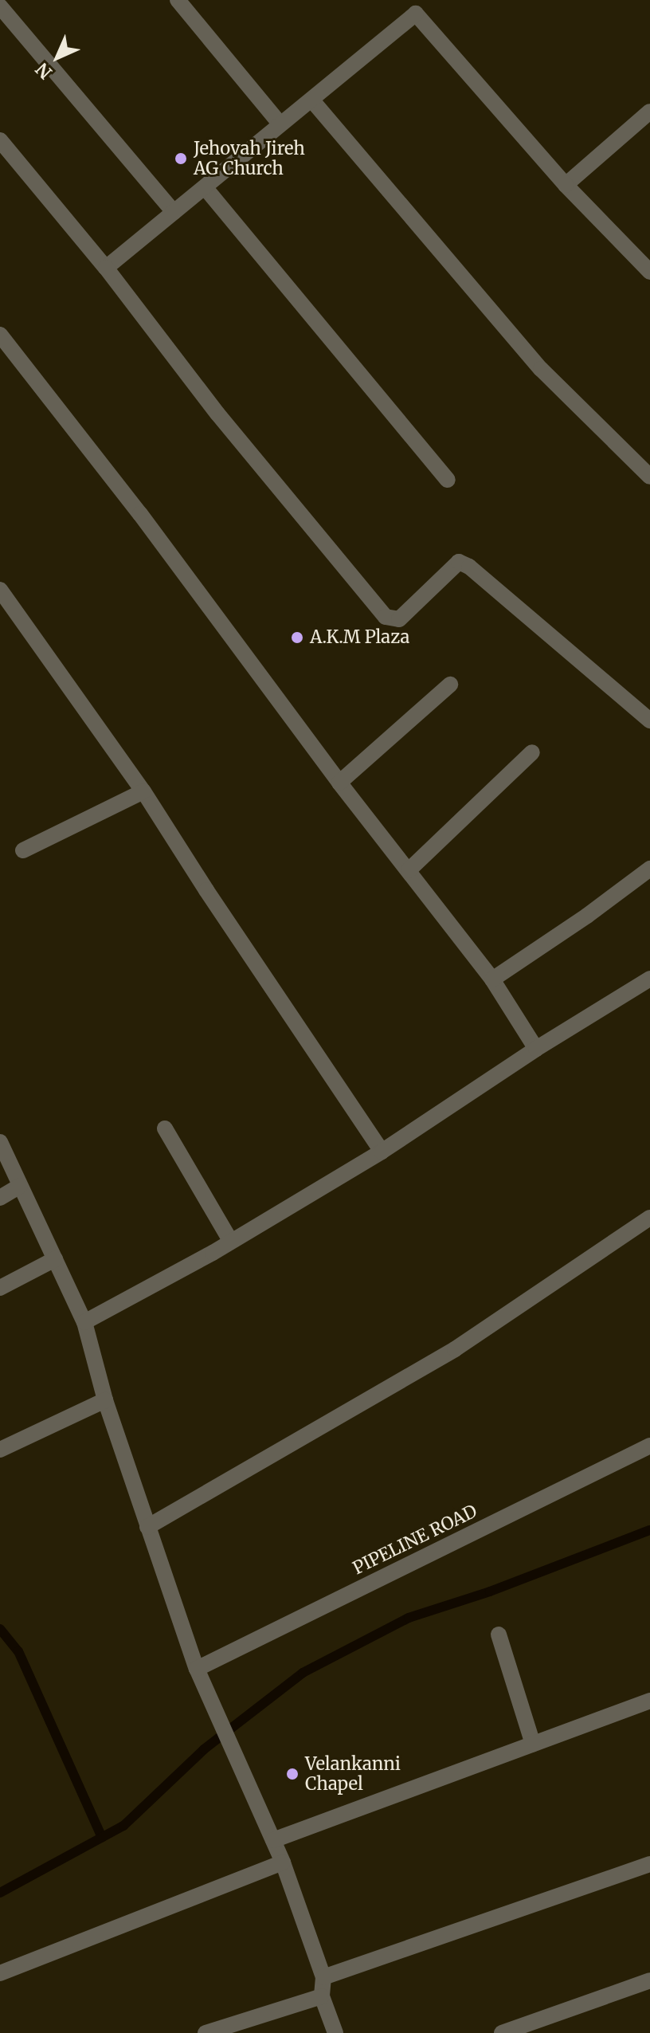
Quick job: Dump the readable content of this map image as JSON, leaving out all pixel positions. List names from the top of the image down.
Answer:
{
  "streets": {
    "street": ["PIPELINE ROAD"]
  },
  "places": ["Jehovah Jireh AG Church", "A.K.M Plaza", "Velankanni Chapel"],
  "north": "bottom left"
}
